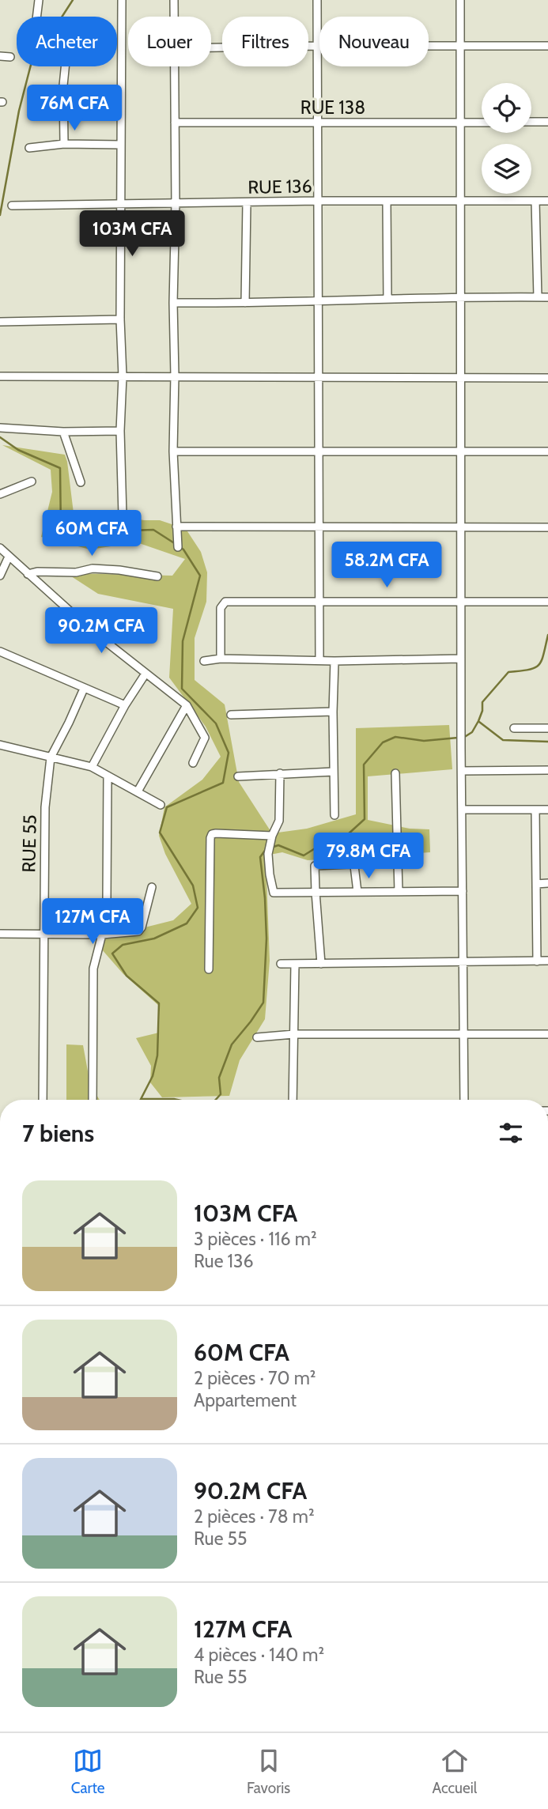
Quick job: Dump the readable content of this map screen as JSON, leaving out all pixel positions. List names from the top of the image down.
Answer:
{
  "streets": {
    "street": ["RUE 138", "RUE 136", "RUE 55"]
  },
  "page": {
    "chip": [
      "Acheter",
      "Louer",
      "Filtres",
      "Nouveau"
    ],
    "price": [
      "76M CFA",
      "103M CFA",
      "60M CFA",
      "58.2M CFA",
      "90.2M CFA",
      "79.8M CFA",
      "127M CFA"
    ],
    "heading": "7 biens",
    "list": [
      {
        "name": "103M CFA",
        "note": "3 pièces · 116 m² · Rue 136"
      },
      {
        "name": "60M CFA",
        "note": "2 pièces · 70 m² · Appartement"
      },
      {
        "name": "90.2M CFA",
        "note": "2 pièces · 78 m² · Rue 55"
      },
      {
        "name": "127M CFA",
        "note": "4 pièces · 140 m² · Rue 55"
      }
    ],
    "tabs": ["Carte", "Favoris", "Accueil"]
  }
}
